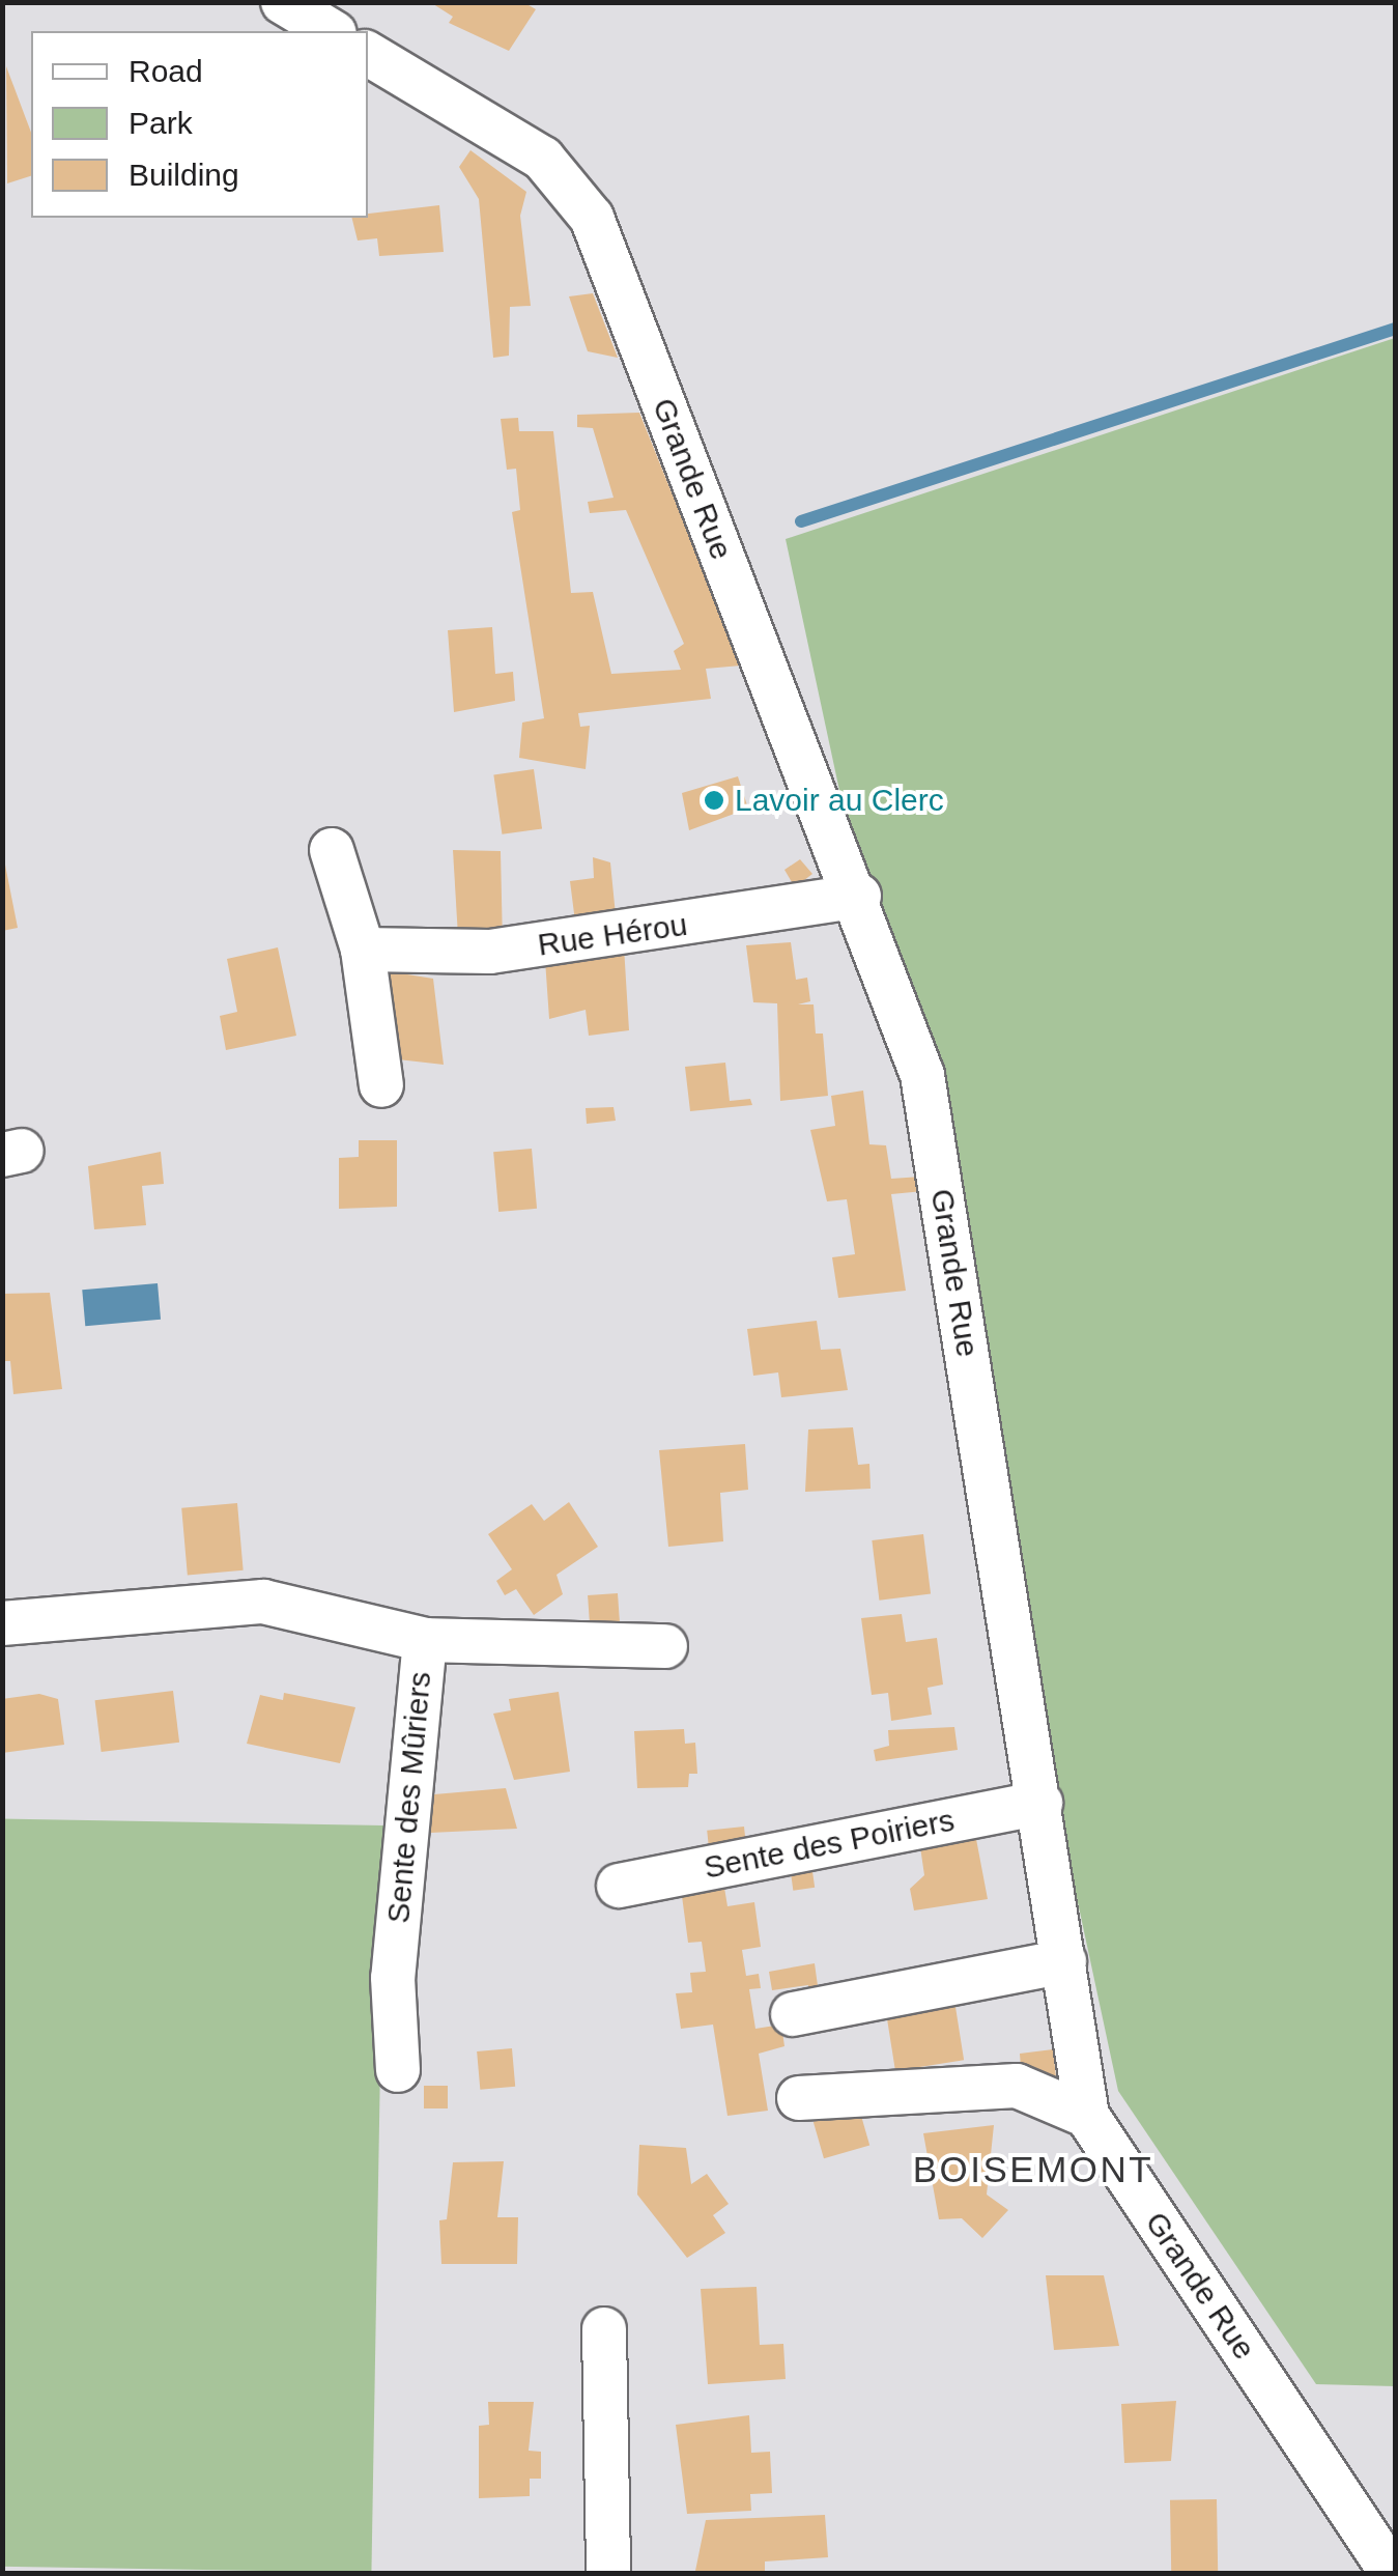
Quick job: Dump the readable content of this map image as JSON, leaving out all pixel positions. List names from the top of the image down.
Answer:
{
  "streets": {
    "street": [
      "Grande Rue",
      "Rue Hérou",
      "Sente des Mûriers",
      "Sente des Poiriers"
    ]
  },
  "crossings": [
    ["Grande Rue", "Rue Hérou"],
    ["Grande Rue", "Sente des Poiriers"]
  ],
  "districts": ["BOISEMONT"],
  "places": ["Lavoir au Clerc"],
  "legend": ["Road", "Park", "Building"]
}
